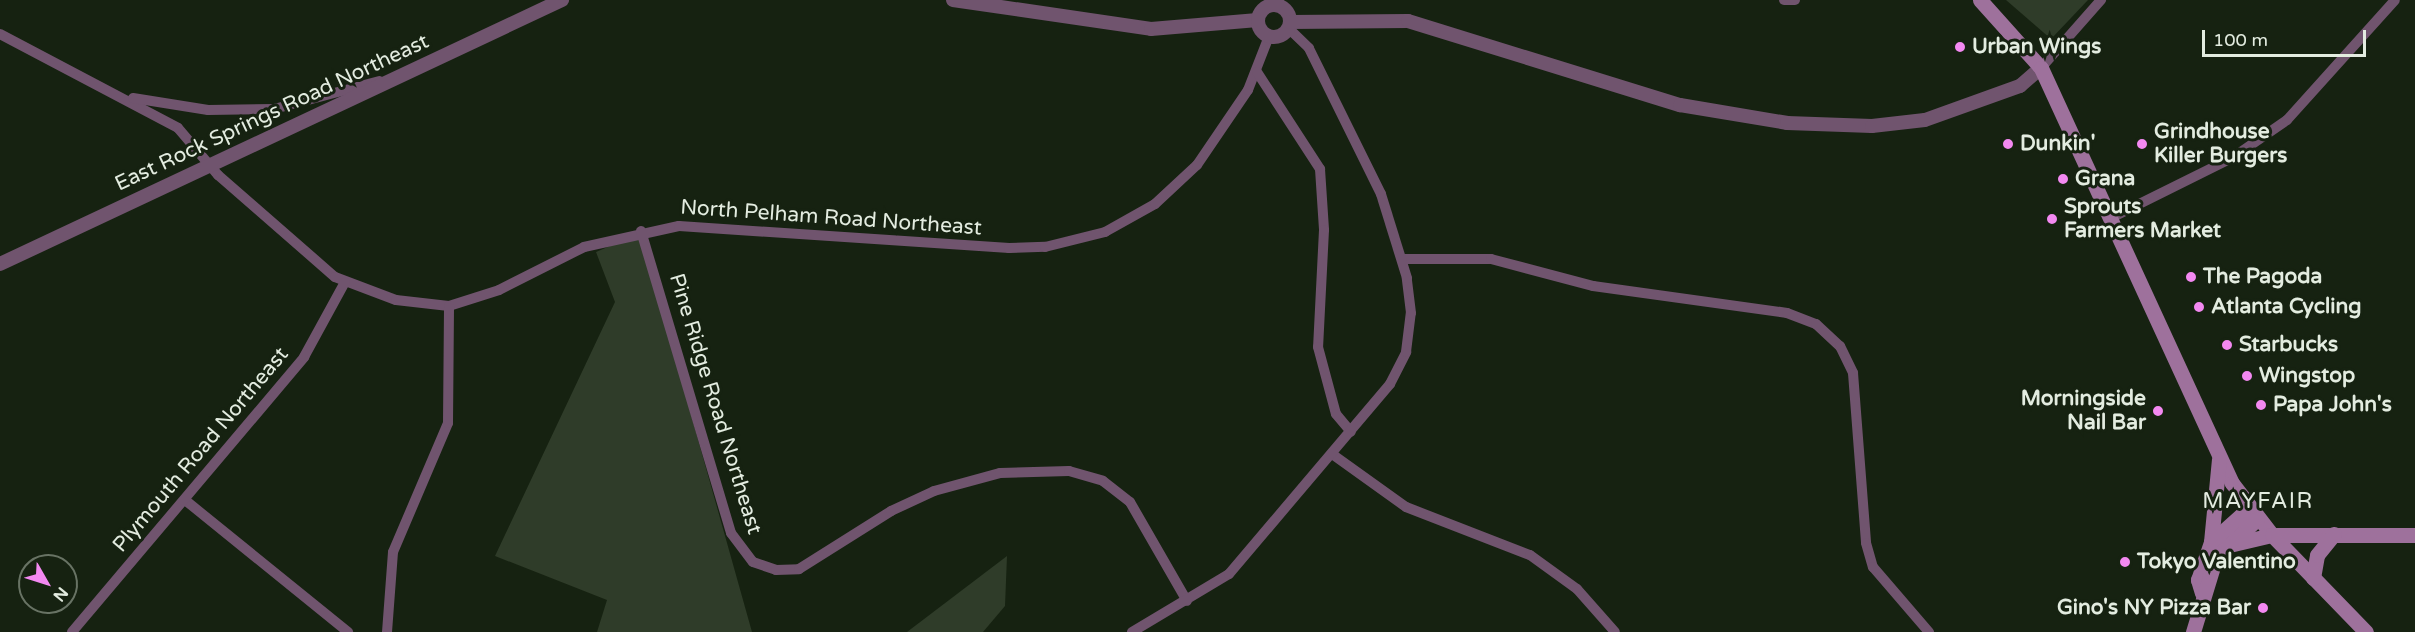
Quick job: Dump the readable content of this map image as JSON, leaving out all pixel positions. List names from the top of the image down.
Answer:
{
  "streets": {
    "street": [
      "East Rock Springs Road Northeast",
      "North Pelham Road Northeast",
      "Pine Ridge Road Northeast",
      "Plymouth Road Northeast"
    ]
  },
  "crossings": [
    ["East Rock Springs Road Northeast", "North Pelham Road Northeast"],
    ["North Pelham Road Northeast", "Pine Ridge Road Northeast"],
    ["North Pelham Road Northeast", "Plymouth Road Northeast"]
  ],
  "districts": ["MAYFAIR"],
  "places": [
    "Urban Wings",
    "Dunkin'",
    "Grindhouse Killer Burgers",
    "Grana",
    "Sprouts Farmers Market",
    "The Pagoda",
    "Atlanta Cycling",
    "Starbucks",
    "Wingstop",
    "Papa John's",
    "Morningside Nail Bar",
    "Tokyo Valentino",
    "Gino's NY Pizza Bar"
  ],
  "scale_bar": "100 m",
  "north": "bottom right"
}
